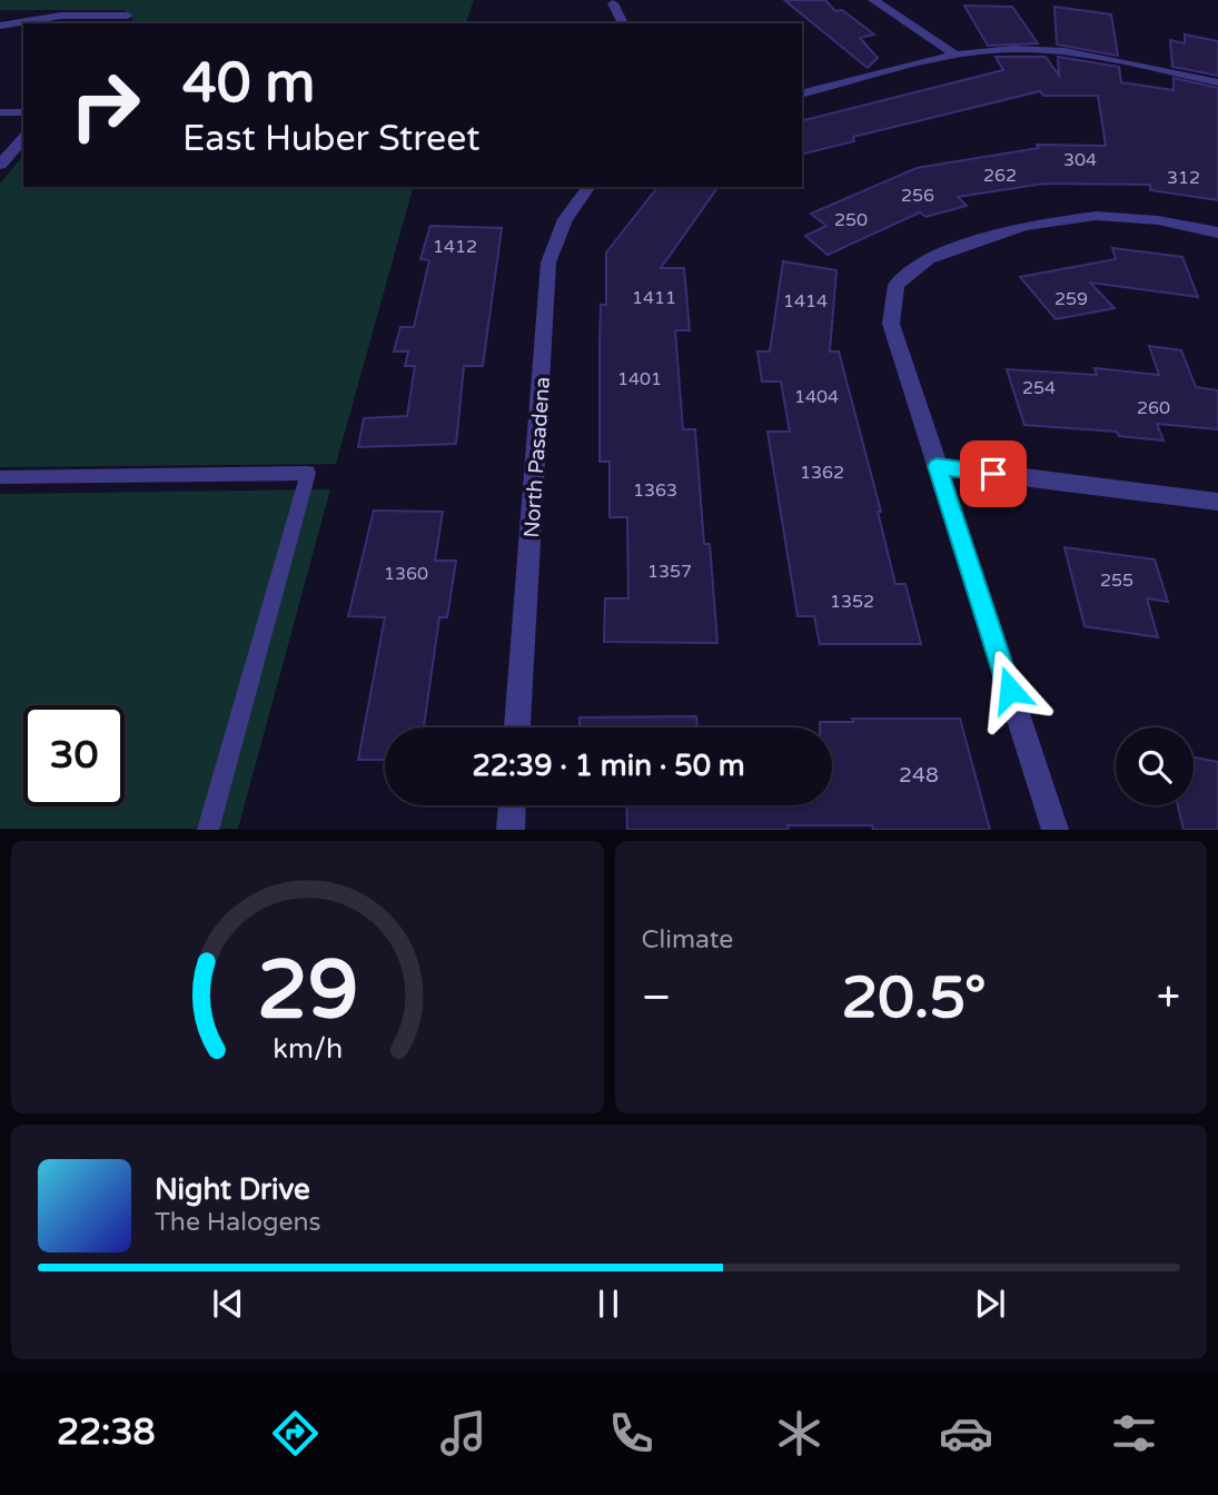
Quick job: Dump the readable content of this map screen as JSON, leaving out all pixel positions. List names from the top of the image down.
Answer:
{
  "streets": {
    "street": ["North Pasadena"]
  },
  "house_numbers": [
    "304",
    "262",
    "312",
    "256",
    "250",
    "1412",
    "1411",
    "259",
    "1414",
    "1401",
    "254",
    "1404",
    "260",
    "1362",
    "1363",
    "1357",
    "1360",
    "255",
    "1352",
    "248"
  ],
  "page": {
    "turn": ["40 m", "East Huber Street"],
    "limit": "30",
    "trip": "22:39 · 1 min · 50 m",
    "tile": "Climate",
    "heat": ["−", "20.5°", "+"],
    "song": ["Night Drive", "The Halogens"],
    "tabs": "22:38",
    "gauge": ["29", "km/h"]
  }
}
